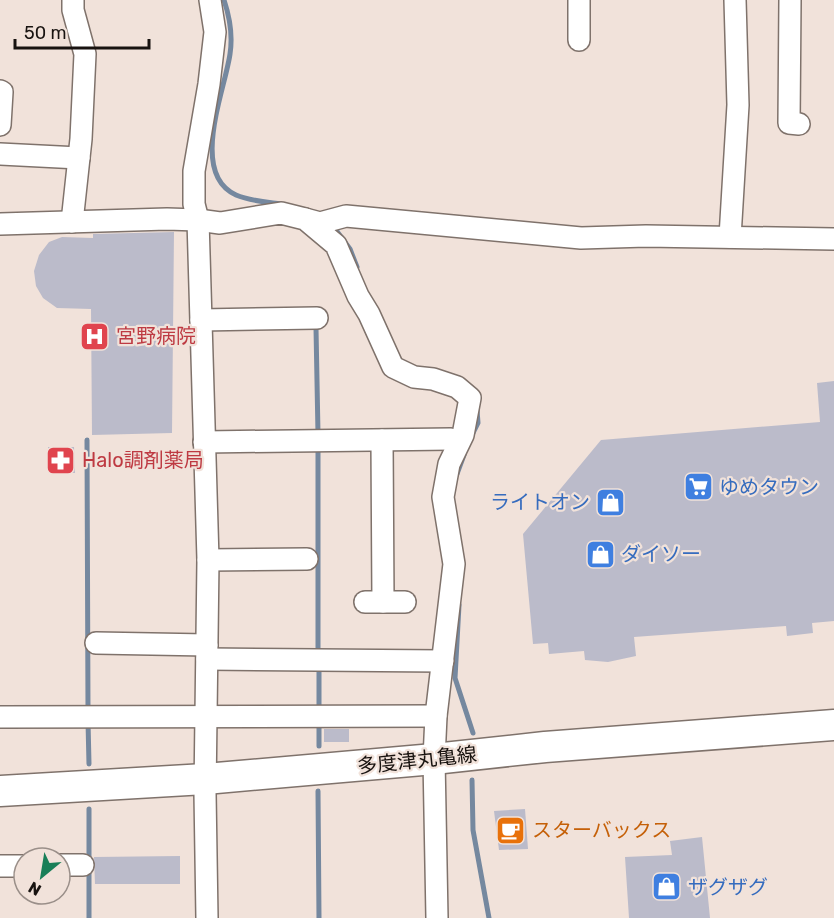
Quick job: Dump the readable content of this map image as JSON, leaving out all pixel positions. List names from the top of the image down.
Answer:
{
  "streets": {
    "main road": ["多度津丸亀線"]
  },
  "places": {
    "hospital": ["宮野病院"],
    "pharmacy": ["Halo調剤薬局"],
    "supermarket": ["ゆめタウン"],
    "shop": ["ライトオン", "ダイソー", "ザグザグ"],
    "cafe": ["スターバックス"]
  },
  "scale_bar": "50 m",
  "north": "bottom left"
}
